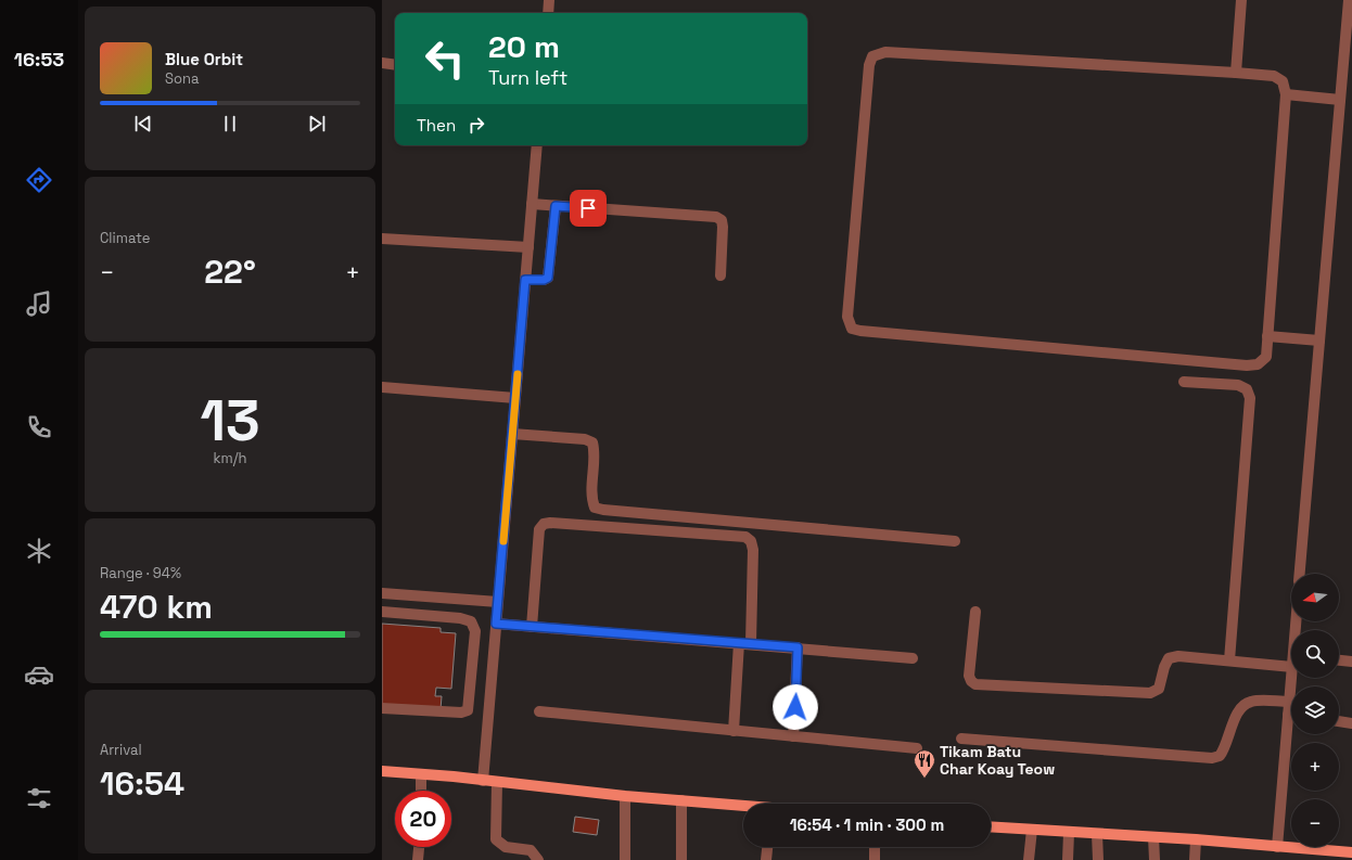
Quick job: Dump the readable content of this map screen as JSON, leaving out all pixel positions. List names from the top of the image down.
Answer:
{
  "places": {
    "restaurant": ["Tikam Batu Char Koay Teow"]
  },
  "north": "left",
  "page": {
    "tabs": "16:53",
    "turn": ["20 m", "Turn left"],
    "song": ["Blue Orbit", "Sona"],
    "then": "Then",
    "tile": [
      "Climate",
      ["13", "km/h"],
      ["Range · 94%", "470 km"],
      ["Arrival", "16:54"]
    ],
    "heat": ["−", "22°", "+"],
    "map_buttons": ["+", "−"],
    "limit": "20",
    "trip": "16:54 · 1 min · 300 m"
  }
}
